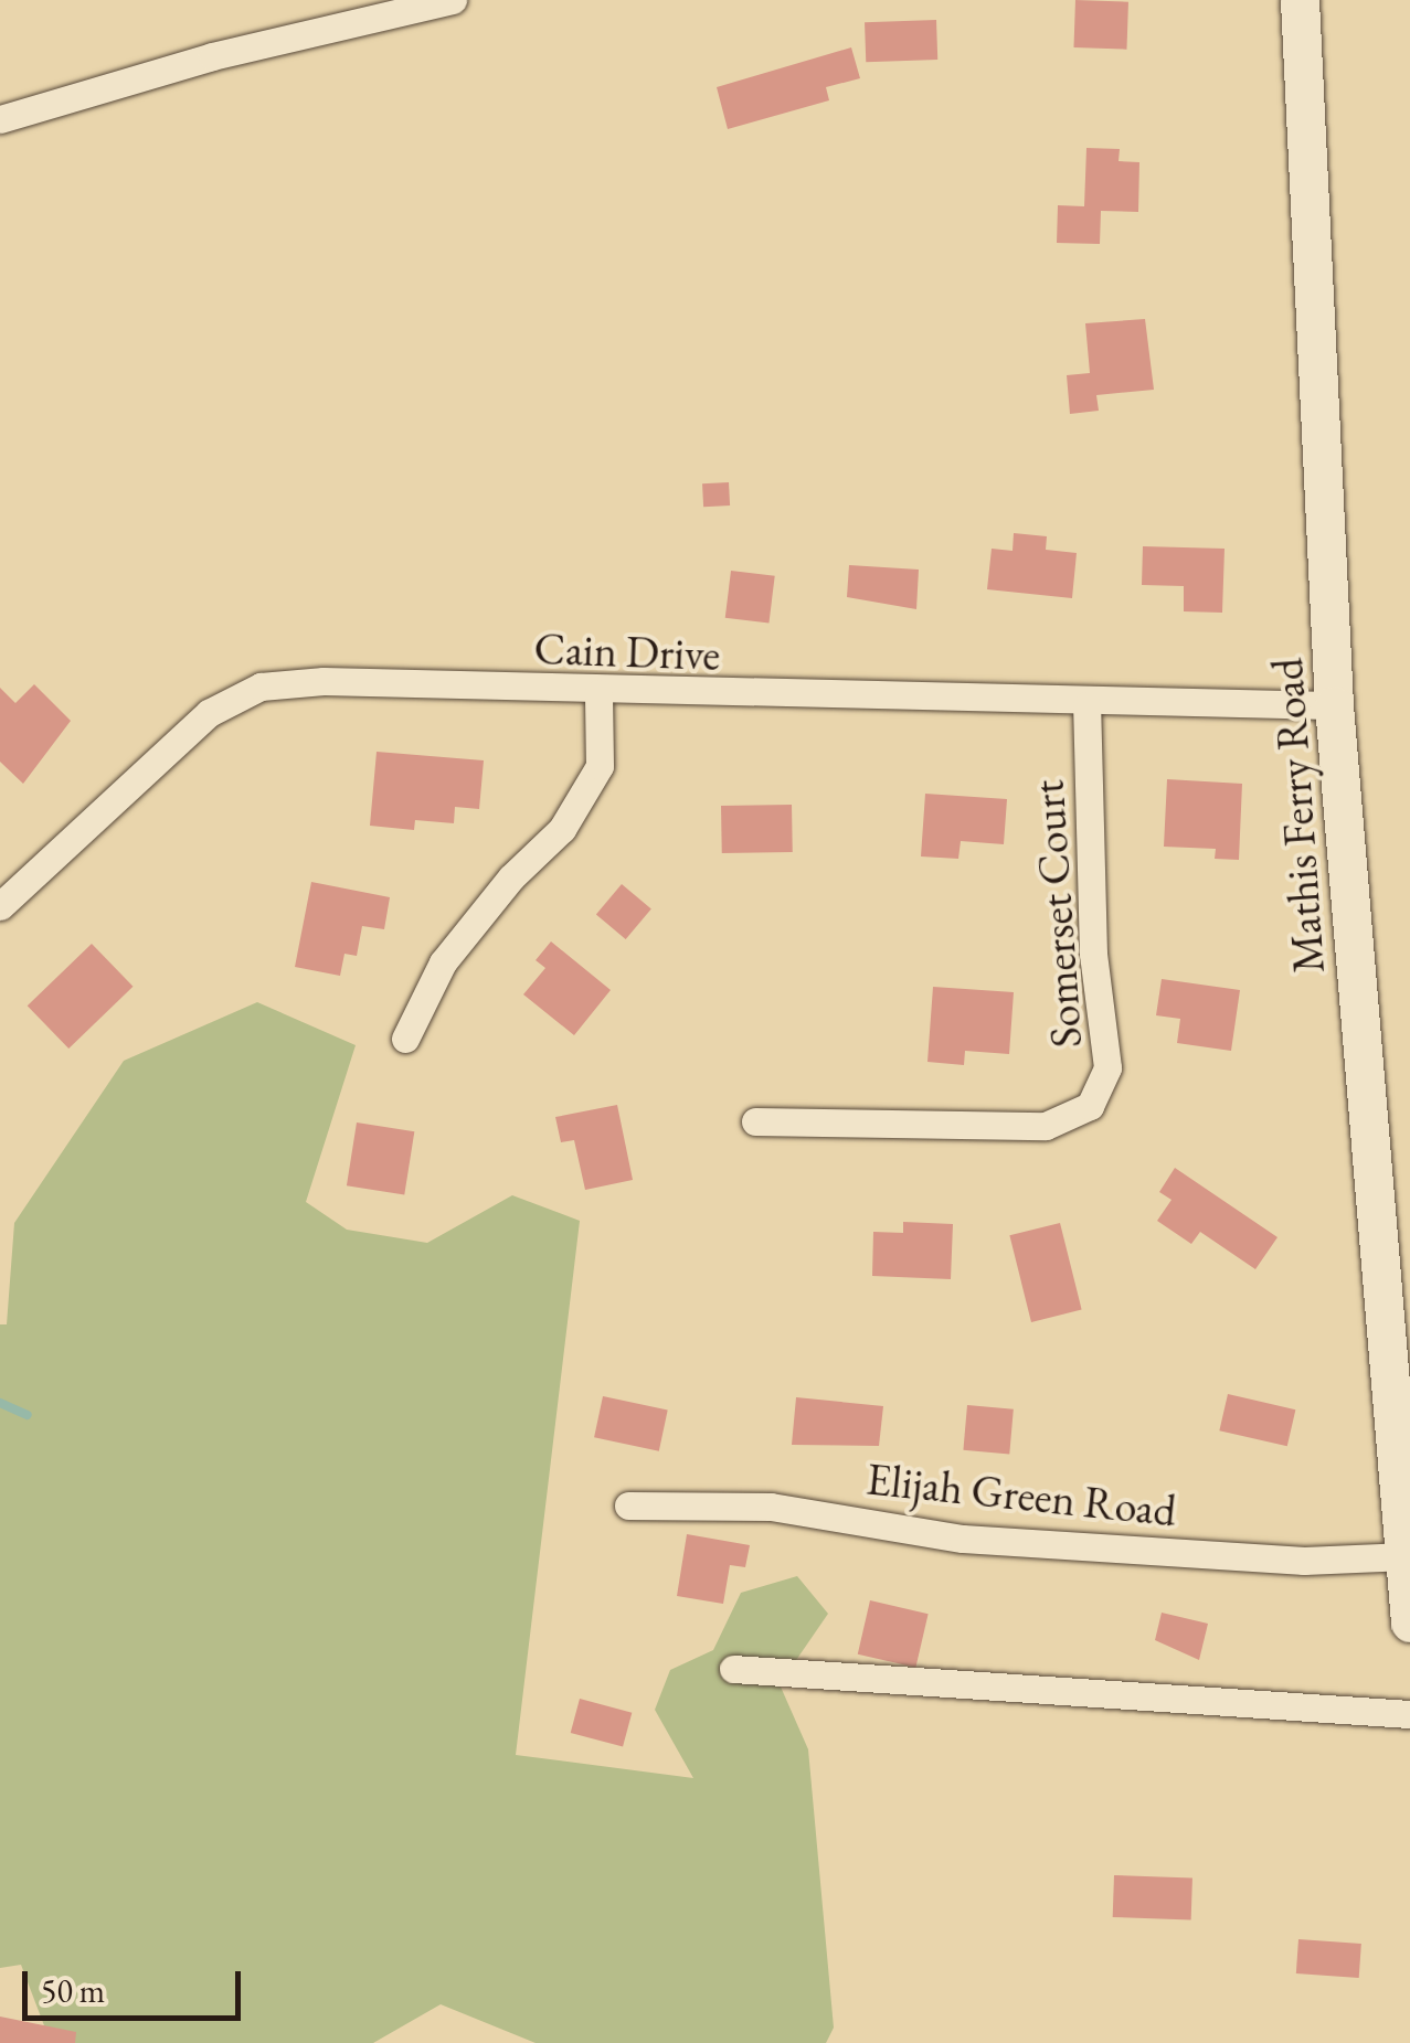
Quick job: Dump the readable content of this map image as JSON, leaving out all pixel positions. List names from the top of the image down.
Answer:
{
  "streets": {
    "main road": ["Mathis Ferry Road"],
    "street": ["Cain Drive", "Somerset Court", "Elijah Green Road"]
  },
  "crossings": [
    ["Cain Drive", "Mathis Ferry Road"],
    ["Cain Drive", "Somerset Court"],
    ["Mathis Ferry Road", "Elijah Green Road"]
  ],
  "scale_bar": "50 m"
}
